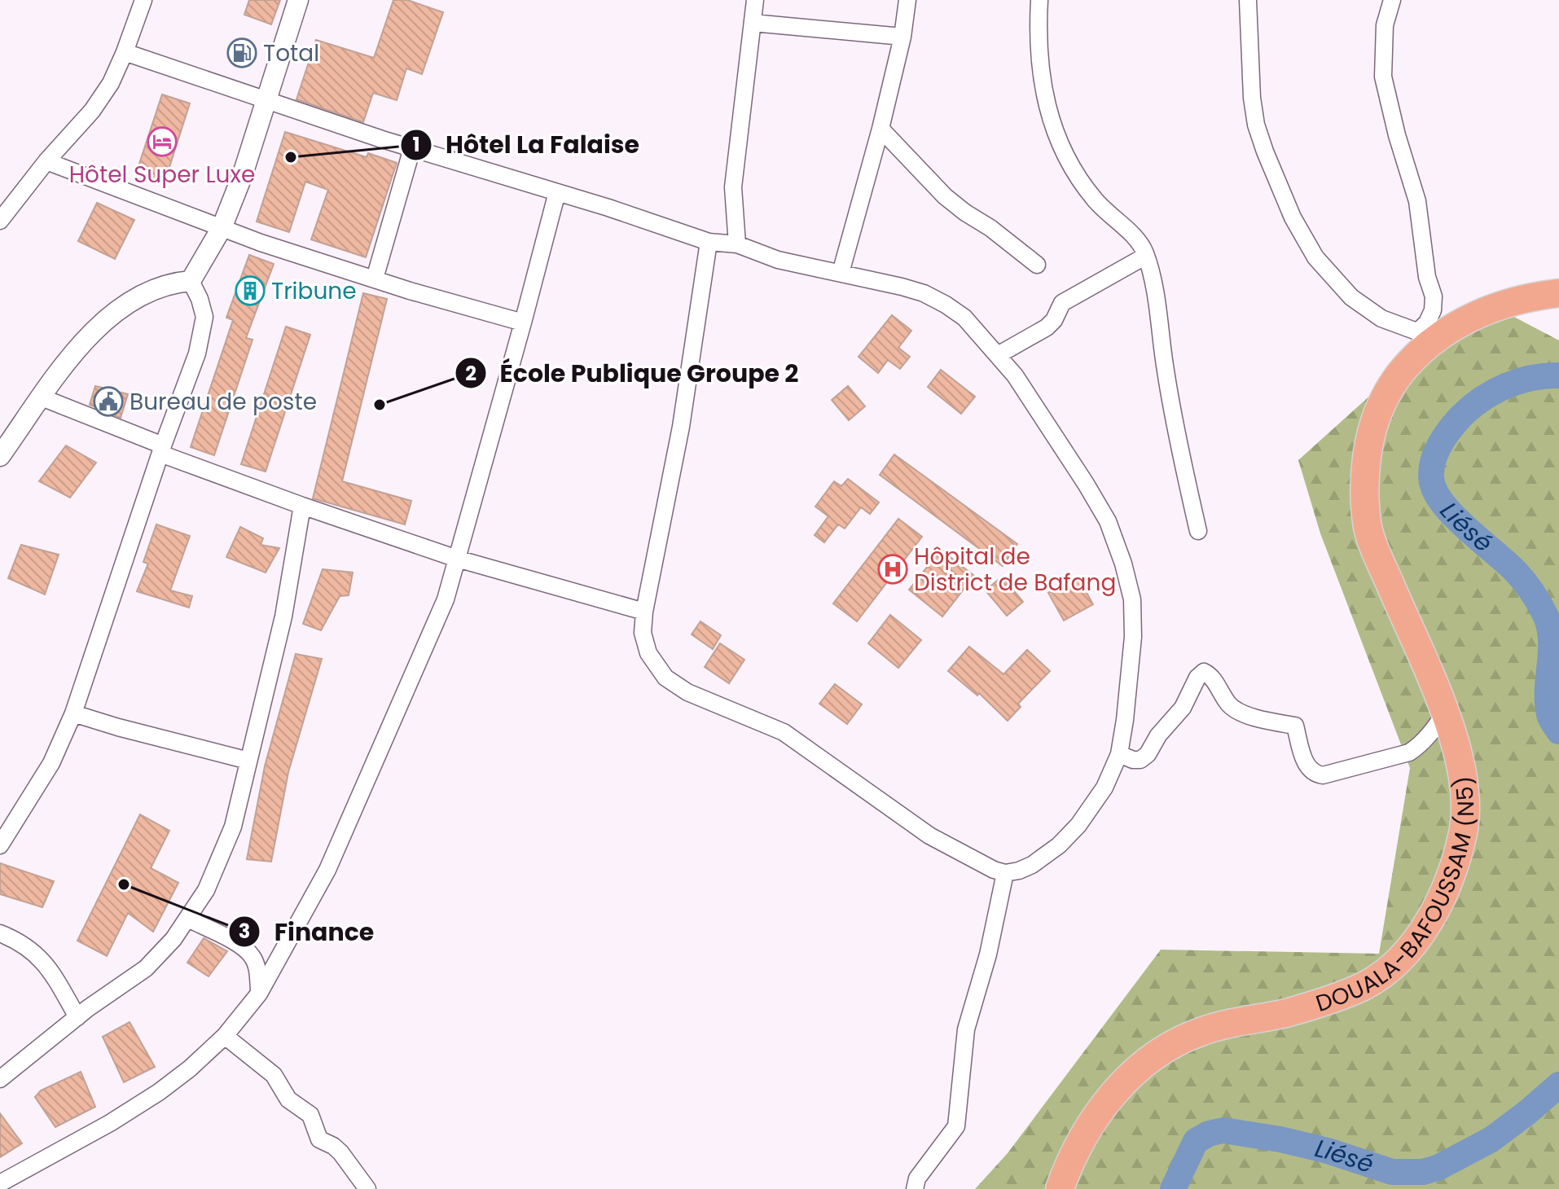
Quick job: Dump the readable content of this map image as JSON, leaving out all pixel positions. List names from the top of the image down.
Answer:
{
  "streets": {
    "highway": ["DOUALA-BAFOUSSAM (N5)"]
  },
  "water": ["Liésé"],
  "places": {
    "fuel station": ["Total"],
    "hotel": ["Hôtel Super Luxe"],
    "other": ["Hôtel La Falaise", "École Publique Groupe 2", "Finance"],
    "building": ["Tribune"],
    "public building": ["Bureau de poste"],
    "hospital": ["Hôpital de District de Bafang"]
  }
}
